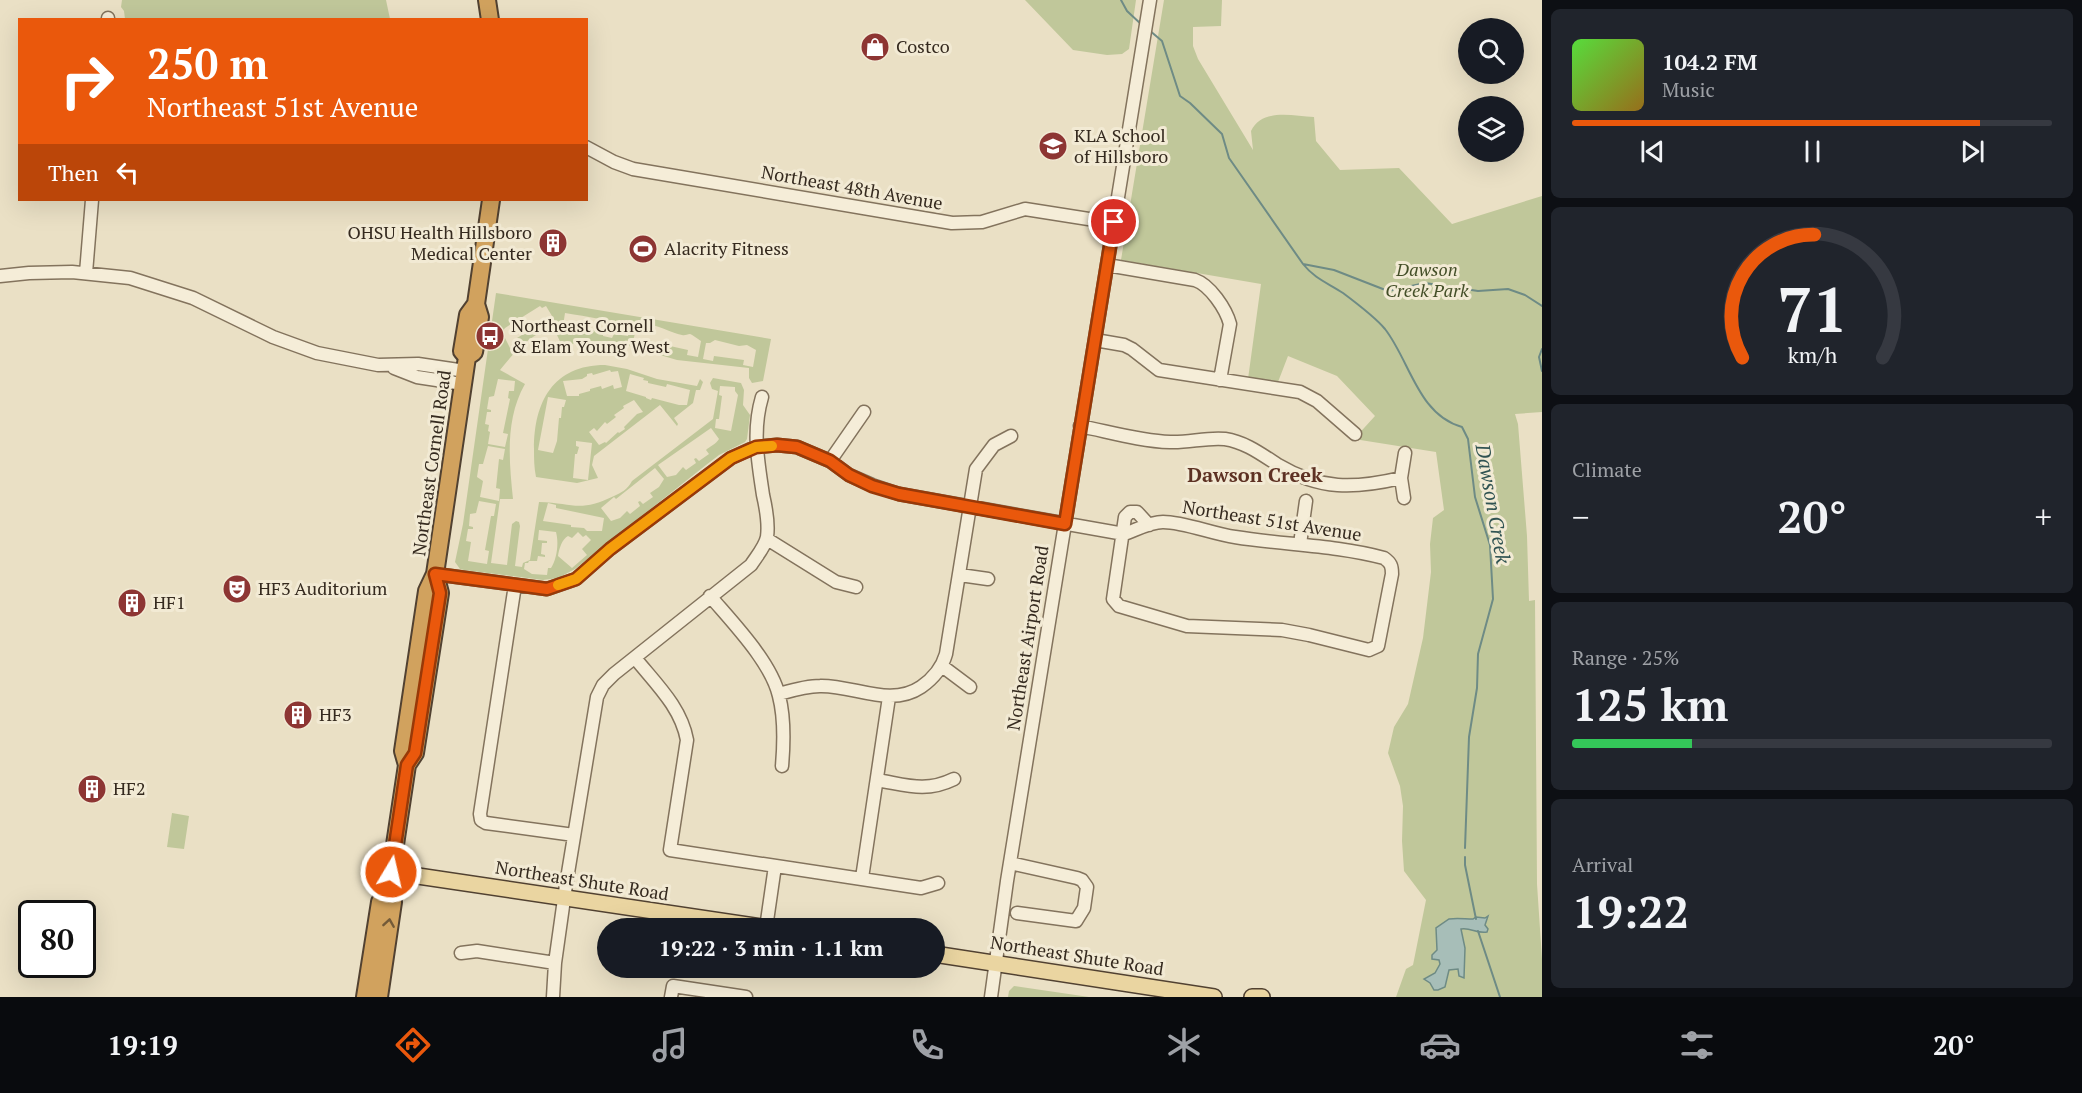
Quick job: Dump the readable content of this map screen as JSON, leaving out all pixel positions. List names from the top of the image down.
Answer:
{
  "streets": {
    "highway": ["Northeast Cornell Road"],
    "main road": ["Northeast Shute Road"],
    "street": ["Northeast 48th Avenue", "Northeast 51st Avenue", "Northeast Airport Road"]
  },
  "crossings": [
    ["Northeast 48th Avenue", "Northeast Airport Road"],
    ["Northeast Cornell Road", "Northeast 51st Avenue"],
    ["Northeast Cornell Road", "Northeast Shute Road"],
    ["Northeast 51st Avenue", "Northeast Airport Road"],
    ["Northeast Airport Road", "Northeast Shute Road"]
  ],
  "districts": ["Dawson Creek"],
  "water": ["Dawson Creek"],
  "parks": ["Dawson Creek Park"],
  "places": {
    "shop": ["Costco"],
    "school or university": ["KLA School of Hillsboro"],
    "building": [
      "OHSU Health Hillsboro Medical Center",
      "HF1",
      "HF3",
      "HF2"
    ],
    "sports": ["Alacrity Fitness"],
    "bus stop": ["Northeast Cornell & Elam Young West"],
    "theatre": ["HF3 Auditorium"]
  },
  "page": {
    "turn": ["250 m", "Northeast 51st Avenue"],
    "song": ["104.2 FM", "Music"],
    "then": "Then",
    "tile": [
      "Climate",
      ["Range · 25%", "125 km"],
      ["Arrival", "19:22"]
    ],
    "heat": ["−", "20°", "+"],
    "limit": "80",
    "trip": "19:22 · 3 min · 1.1 km",
    "tabs": ["19:19", "20°"],
    "gauge": ["71", "km/h"]
  }
}
